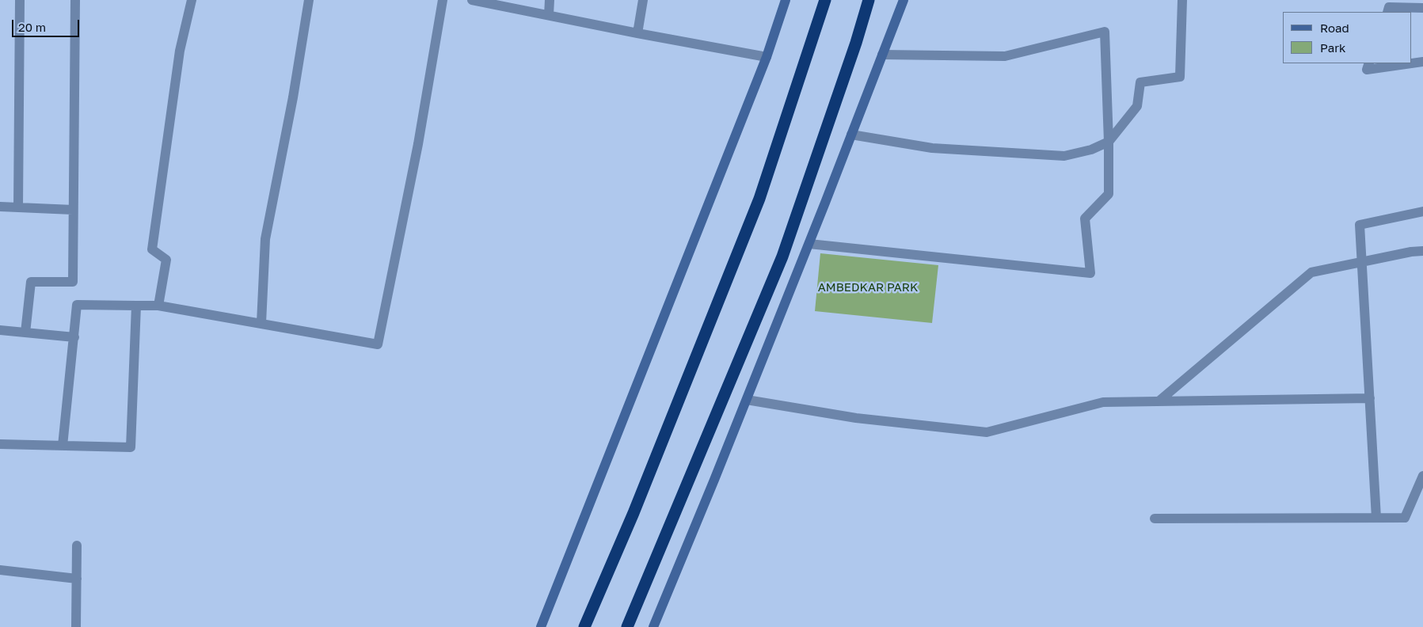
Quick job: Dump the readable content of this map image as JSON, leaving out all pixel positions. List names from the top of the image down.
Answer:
{
  "parks": ["AMBEDKAR PARK"],
  "legend": ["Road", "Park"],
  "scale_bar": "20 m"
}
